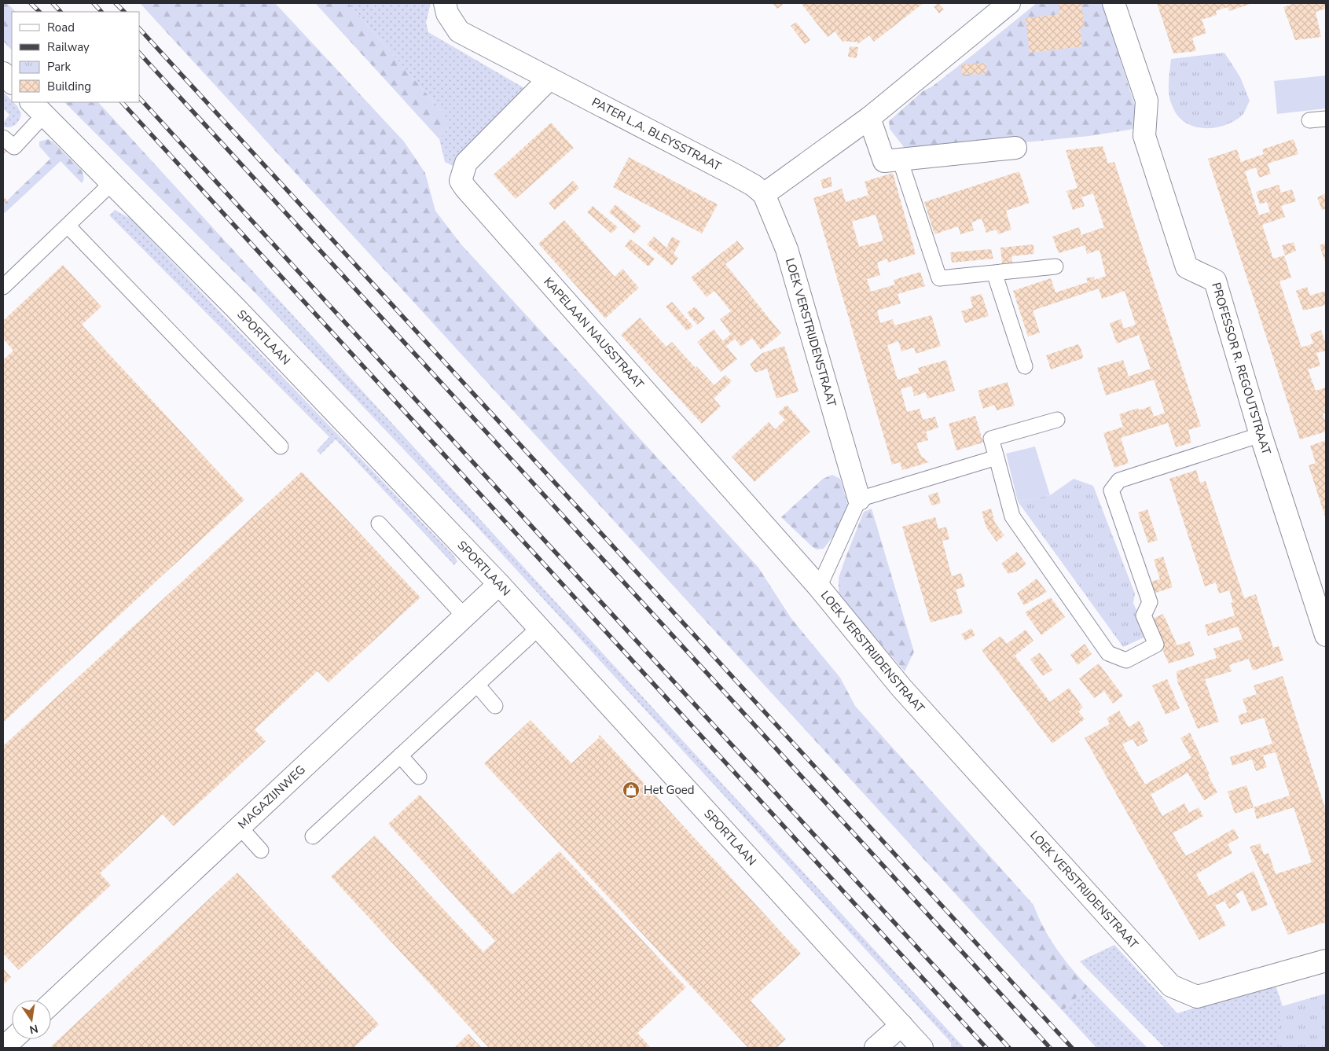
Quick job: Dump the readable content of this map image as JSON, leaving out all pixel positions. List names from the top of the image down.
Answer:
{
  "streets": {
    "street": [
      "PATER L.A. BLEYSSTRAAT",
      "KAPELAAN NAUSSTRAAT",
      "LOEK VERSTRIJDENSTRAAT",
      "SPORTLAAN",
      "PROFESSOR R. REGOUTSTRAAT",
      "MAGAZIJNWEG"
    ]
  },
  "crossings": [
    ["PATER L.A. BLEYSSTRAAT", "KAPELAAN NAUSSTRAAT"],
    ["PATER L.A. BLEYSSTRAAT", "LOEK VERSTRIJDENSTRAAT"],
    ["KAPELAAN NAUSSTRAAT", "LOEK VERSTRIJDENSTRAAT"],
    ["SPORTLAAN", "MAGAZIJNWEG"]
  ],
  "places": {
    "shop": ["Het Goed"]
  },
  "legend": [
    "Road",
    "Railway",
    "Park",
    "Building"
  ],
  "north": "bottom"
}
